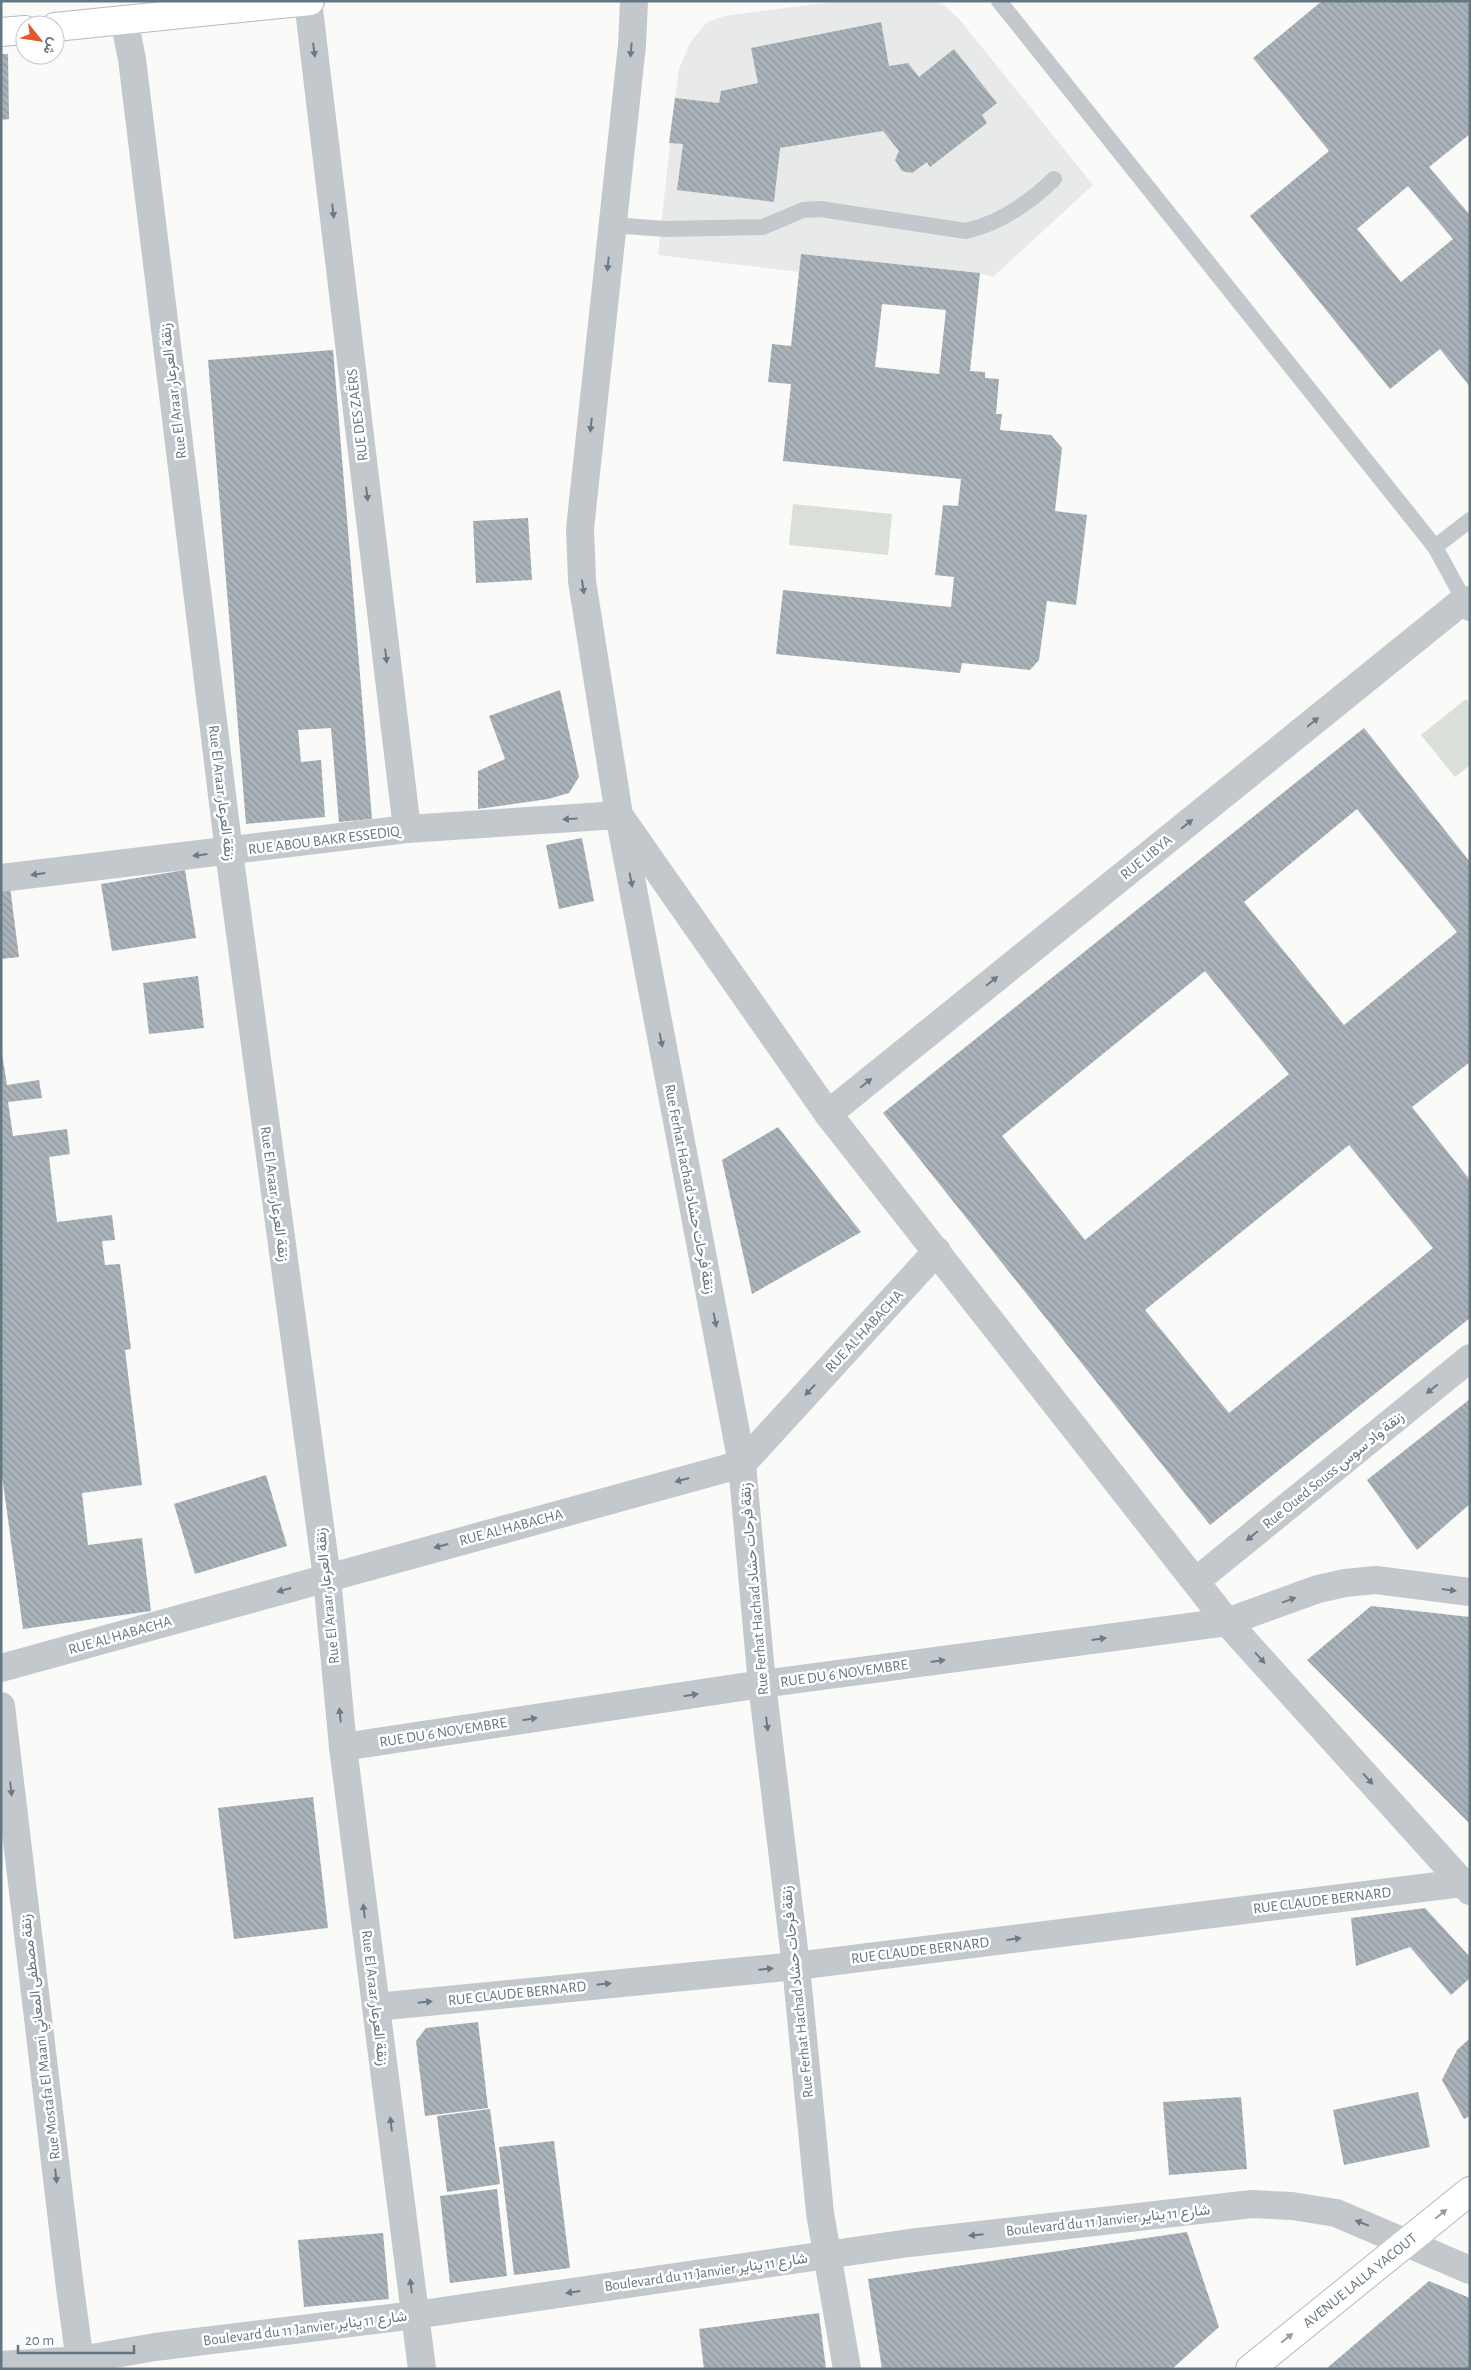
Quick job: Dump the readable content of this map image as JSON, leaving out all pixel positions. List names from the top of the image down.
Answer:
{
  "streets": {
    "street": [
      "Rue El Araar زنقة العرعار",
      "RUE DES ZAËRS",
      "RUE ABOU BAKR ESSEDIQ",
      "RUE LIBYA",
      "Rue Ferhat Hachad زنقة فرحات حشاد",
      "RUE AL HABACHA",
      "Rue Oued Souss زنقة واد سوس",
      "RUE DU 6 NOVEMBRE",
      "RUE CLAUDE BERNARD",
      "Rue Mostafa El Maani زنقة مصطفى المعاني",
      "Boulevard du 11 Janvier شارع 11 يناير",
      "AVENUE LALLA YACOUT"
    ]
  },
  "crossings": [
    ["Rue El Araar زنقة العرعار", "RUE ABOU BAKR ESSEDIQ"],
    ["Rue El Araar زنقة العرعار", "RUE AL HABACHA"],
    ["Rue El Araar زنقة العرعار", "RUE DU 6 NOVEMBRE"],
    ["Rue El Araar زنقة العرعار", "RUE CLAUDE BERNARD"],
    ["Rue El Araar زنقة العرعار", "Boulevard du 11 Janvier شارع 11 يناير"],
    ["RUE DES ZAËRS", "RUE ABOU BAKR ESSEDIQ"],
    ["RUE ABOU BAKR ESSEDIQ", "Rue Ferhat Hachad زنقة فرحات حشاد"],
    ["Rue Ferhat Hachad زنقة فرحات حشاد", "RUE AL HABACHA"],
    ["Rue Ferhat Hachad زنقة فرحات حشاد", "RUE DU 6 NOVEMBRE"],
    ["Rue Ferhat Hachad زنقة فرحات حشاد", "RUE CLAUDE BERNARD"],
    ["Rue Ferhat Hachad زنقة فرحات حشاد", "Boulevard du 11 Janvier شارع 11 يناير"],
    ["Rue Mostafa El Maani زنقة مصطفى المعاني", "Boulevard du 11 Janvier شارع 11 يناير"],
    ["Boulevard du 11 Janvier شارع 11 يناير", "AVENUE LALLA YACOUT"]
  ],
  "one_way": [
    "RUE DES ZAËRS",
    "RUE ABOU BAKR ESSEDIQ",
    "RUE LIBYA",
    "Rue Ferhat Hachad زنقة فرحات حشاد",
    "RUE AL HABACHA",
    "Rue Oued Souss زنقة واد سوس",
    "RUE DU 6 NOVEMBRE",
    "RUE CLAUDE BERNARD",
    "Rue Mostafa El Maani زنقة مصطفى المعاني",
    "Boulevard du 11 Janvier شارع 11 يناير",
    "AVENUE LALLA YACOUT"
  ],
  "scale_bar": "20 m",
  "north": "bottom right"
}
